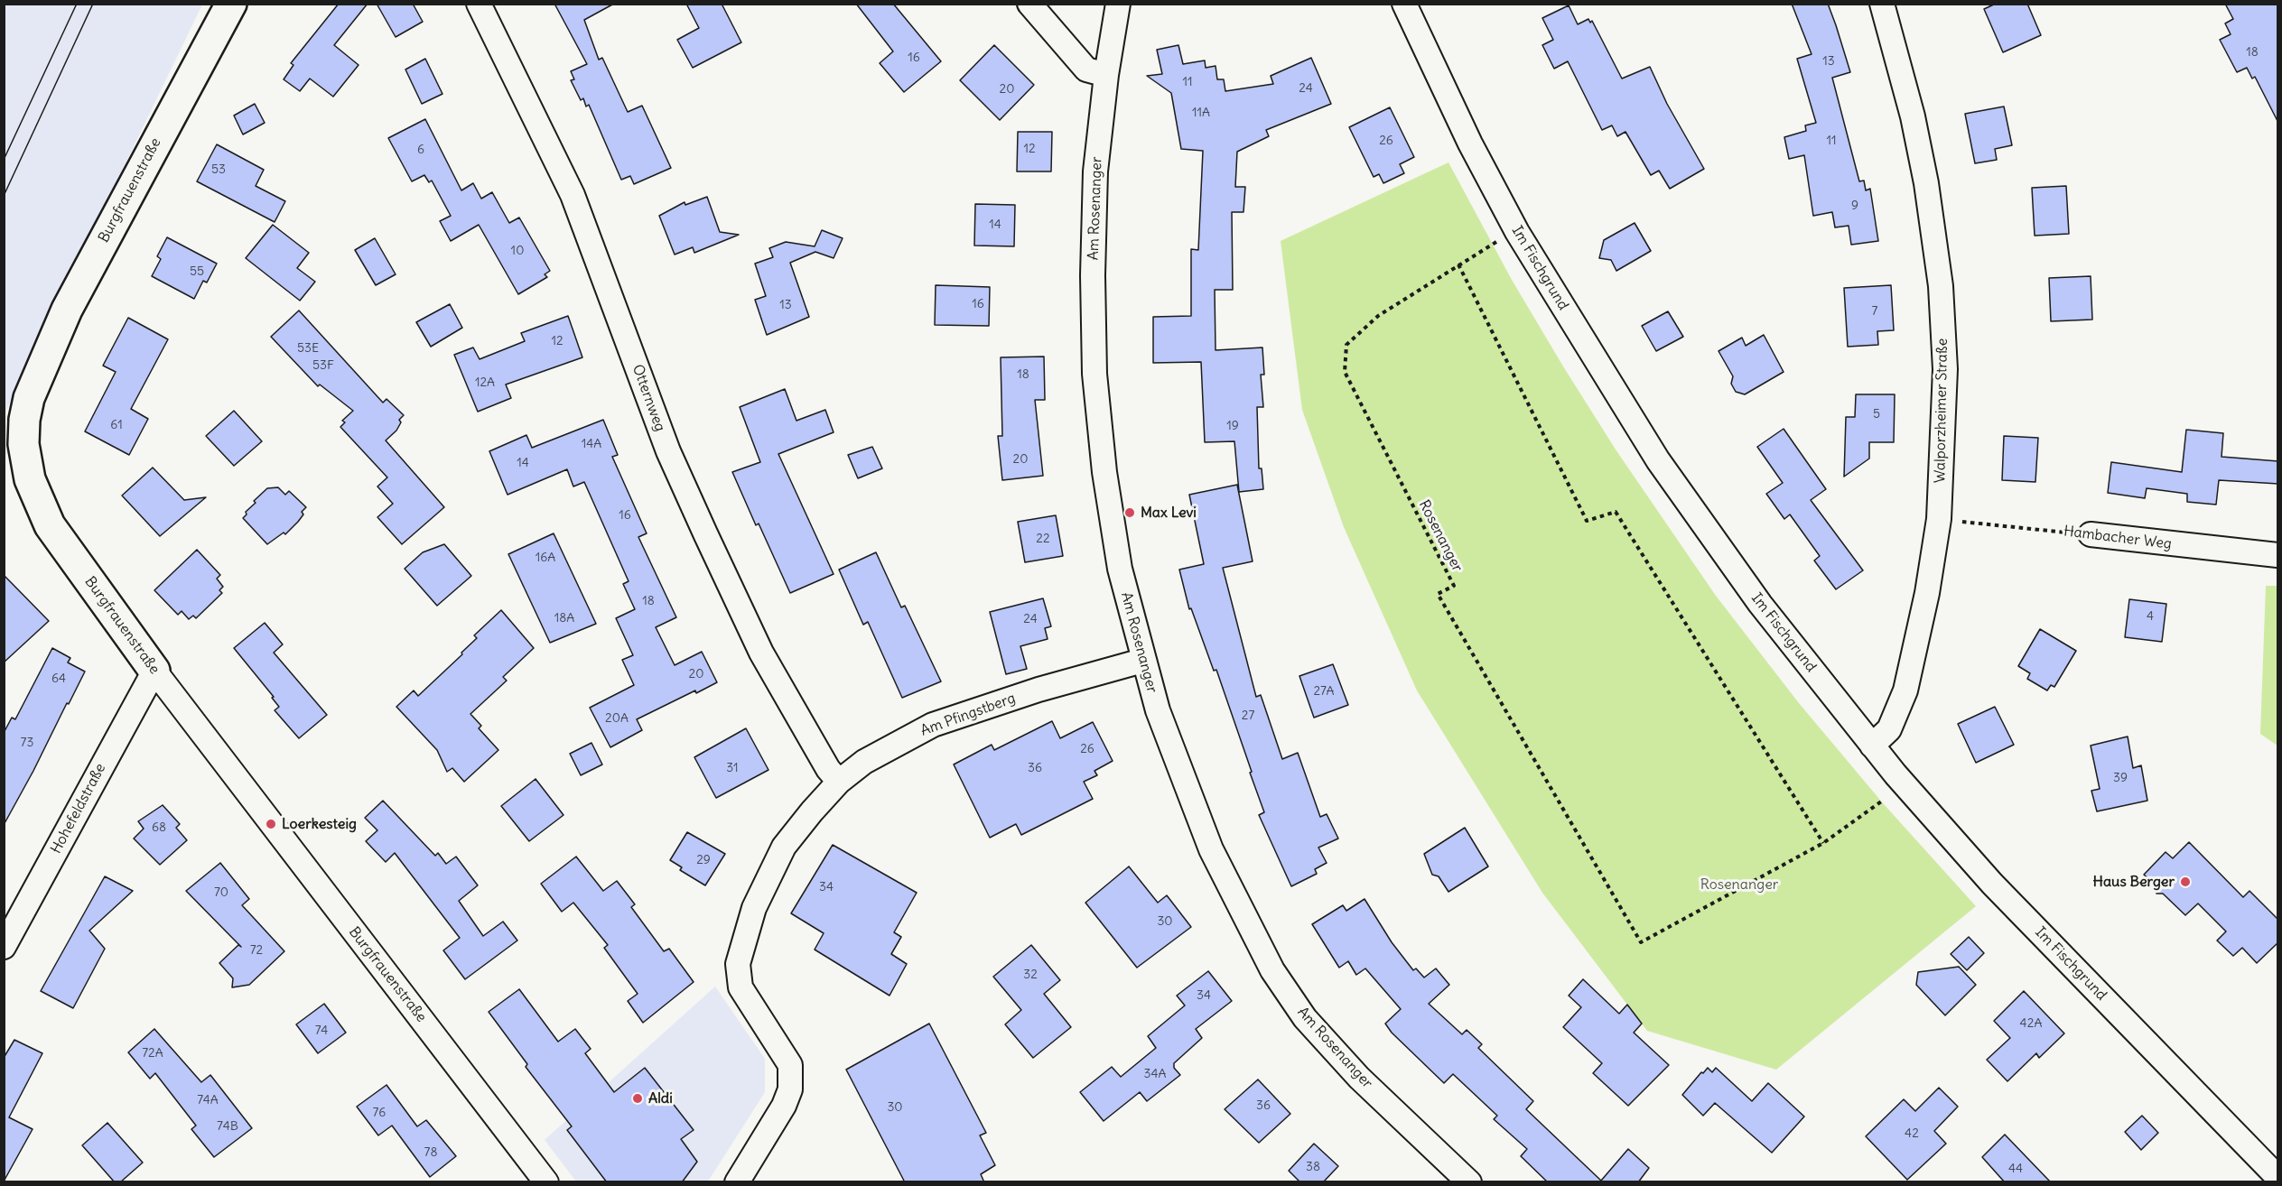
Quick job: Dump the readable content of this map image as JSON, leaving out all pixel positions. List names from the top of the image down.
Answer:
{
  "streets": {
    "street": [
      "Burgfrauenstraße",
      "Am Rosenanger",
      "Im Fischgrund",
      "Otternweg",
      "Walporzheimer Straße",
      "Hambacher Weg",
      "Am Pfingstberg",
      "Hohefeldstraße"
    ],
    "path": ["Rosenanger"]
  },
  "crossings": [
    ["Burgfrauenstraße", "Hohefeldstraße"],
    ["Am Rosenanger", "Am Pfingstberg"],
    ["Im Fischgrund", "Walporzheimer Straße"],
    ["Otternweg", "Am Pfingstberg"]
  ],
  "parks": ["Rosenanger"],
  "places": [
    "Max Levi",
    "Loerkesteig",
    "Haus Berger",
    "Aldi"
  ],
  "house_numbers": [
    "18",
    "16",
    "13",
    "11",
    "24",
    "20",
    "11A",
    "26",
    "11",
    "12",
    "6",
    "53",
    "9",
    "14",
    "10",
    "55",
    "16",
    "13",
    "7",
    "12",
    "53E",
    "53F",
    "18",
    "12A",
    "5",
    "61",
    "19",
    "14A",
    "20",
    "14",
    "16",
    "22",
    "16A",
    "18",
    "4",
    "18A",
    "24",
    "20",
    "64",
    "27A",
    "27",
    "20A",
    "73",
    "26",
    "31",
    "36",
    "39",
    "68",
    "29",
    "34",
    "70",
    "30",
    "72",
    "32",
    "34",
    "42A",
    "74",
    "72A",
    "34A",
    "74A",
    "36",
    "30",
    "76",
    "74B",
    "42",
    "78",
    "38",
    "44"
  ]
}
